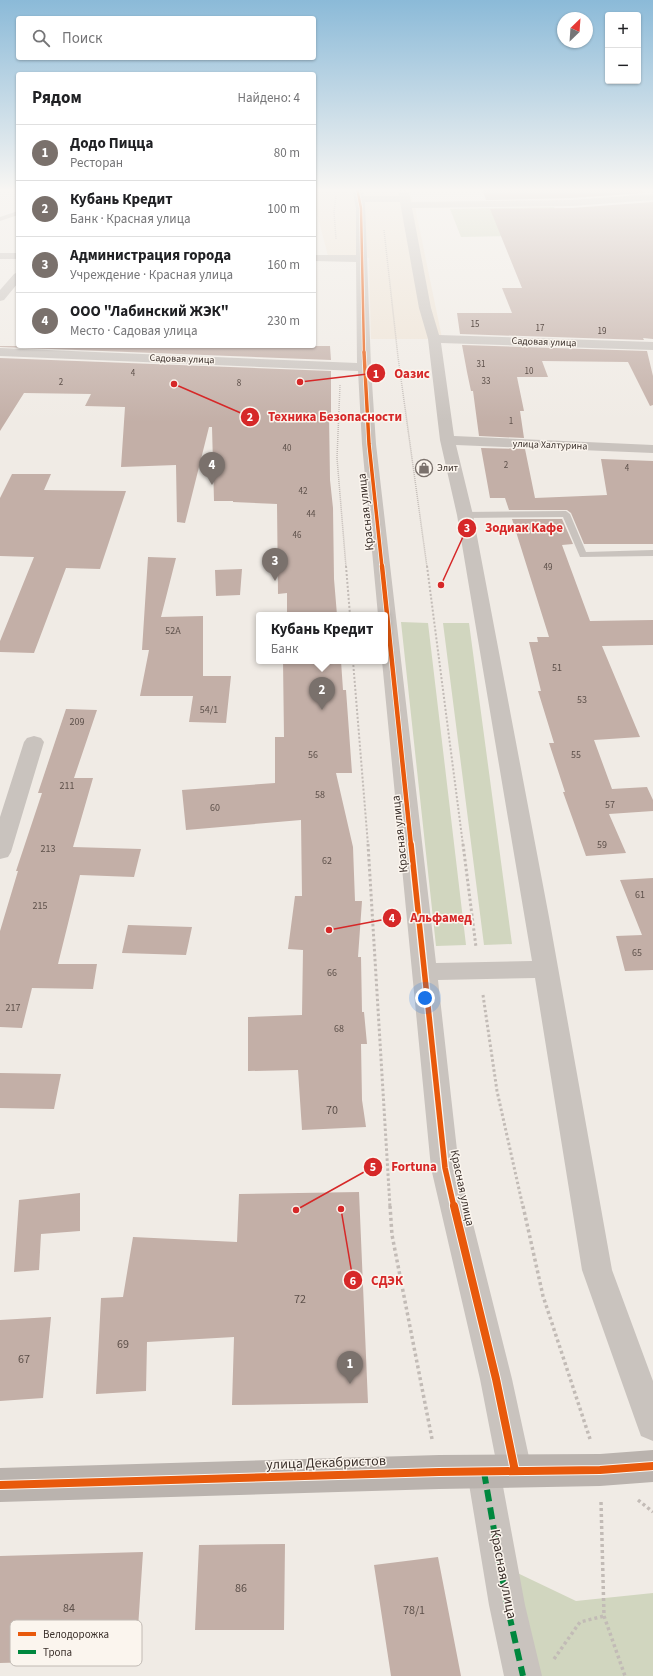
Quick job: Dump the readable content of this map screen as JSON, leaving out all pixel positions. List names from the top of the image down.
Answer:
{
  "streets": {
    "street": [
      "Садовая улица",
      "улица Халтурина",
      "Красная улица",
      "улица Декабристов"
    ]
  },
  "crossings": [
    ["Садовая улица", "Красная улица"],
    ["Красная улица", "улица Декабристов"]
  ],
  "places": {
    "other": [
      "Оазис",
      "Техника Безопасности",
      "Зодиак Кафе",
      "Альфамед",
      "СДЭК",
      "Fortuna"
    ],
    "shop": ["Элит"]
  },
  "house_numbers": [
    "15",
    "17",
    "19",
    "31",
    "10",
    "4",
    "33",
    "2",
    "8",
    "1",
    "40",
    "2",
    "4",
    "42",
    "44",
    "46",
    "49",
    "52А",
    "51",
    "53",
    "54/1",
    "209",
    "56",
    "55",
    "211",
    "58",
    "57",
    "60",
    "59",
    "213",
    "62",
    "61",
    "215",
    "65",
    "66",
    "217",
    "68",
    "70",
    "72",
    "69",
    "67",
    "86",
    "84",
    "78/1"
  ],
  "legend": ["Велодорожка", "Тропа"],
  "north": "top right",
  "page": {
    "map_buttons": ["+", "−"],
    "search": "Поиск",
    "heading": ["Рядом", "Найдено: 4"],
    "list": [
      {
        "mark": "1",
        "name": "Додо Пицца",
        "note": "Ресторан",
        "value": "80 m"
      },
      {
        "mark": "2",
        "name": "Кубань Кредит",
        "note": "Банк · Красная улица",
        "value": "100 m"
      },
      {
        "mark": "3",
        "name": "Администрация города",
        "note": "Учреждение · Красная улица",
        "value": "160 m"
      },
      {
        "mark": "4",
        "name": "ООО \"Лабинский ЖЭК\"",
        "note": "Место · Садовая улица",
        "value": "230 m"
      }
    ],
    "pins": [
      "4",
      "3",
      "2",
      "1"
    ],
    "popup": ["Кубань Кредит", "Банк"]
  }
}
